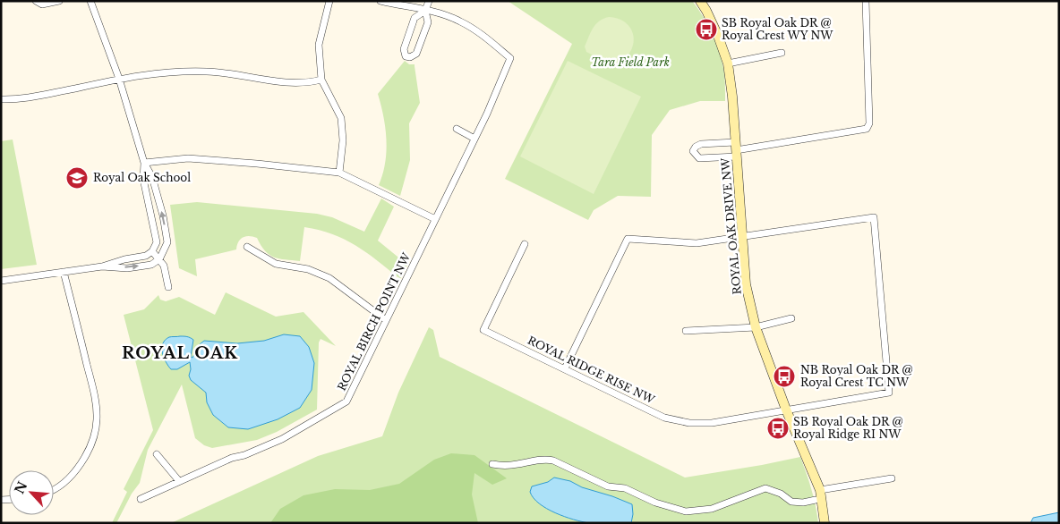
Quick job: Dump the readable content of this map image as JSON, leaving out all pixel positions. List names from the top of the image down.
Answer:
{
  "streets": {
    "street": ["ROYAL OAK DRIVE NW", "ROYAL BIRCH POINT NW", "ROYAL RIDGE RISE NW"]
  },
  "crossings": [
    ["ROYAL OAK DRIVE NW", "ROYAL RIDGE RISE NW"]
  ],
  "districts": ["ROYAL OAK"],
  "parks": ["Tara Field Park"],
  "places": {
    "bus stop": ["SB Royal Oak DR @ Royal Crest WY NW", "NB Royal Oak DR @ Royal Crest TC NW", "SB Royal Oak DR @ Royal Ridge RI NW"],
    "school or university": ["Royal Oak School"]
  },
  "north": "top left"
}
